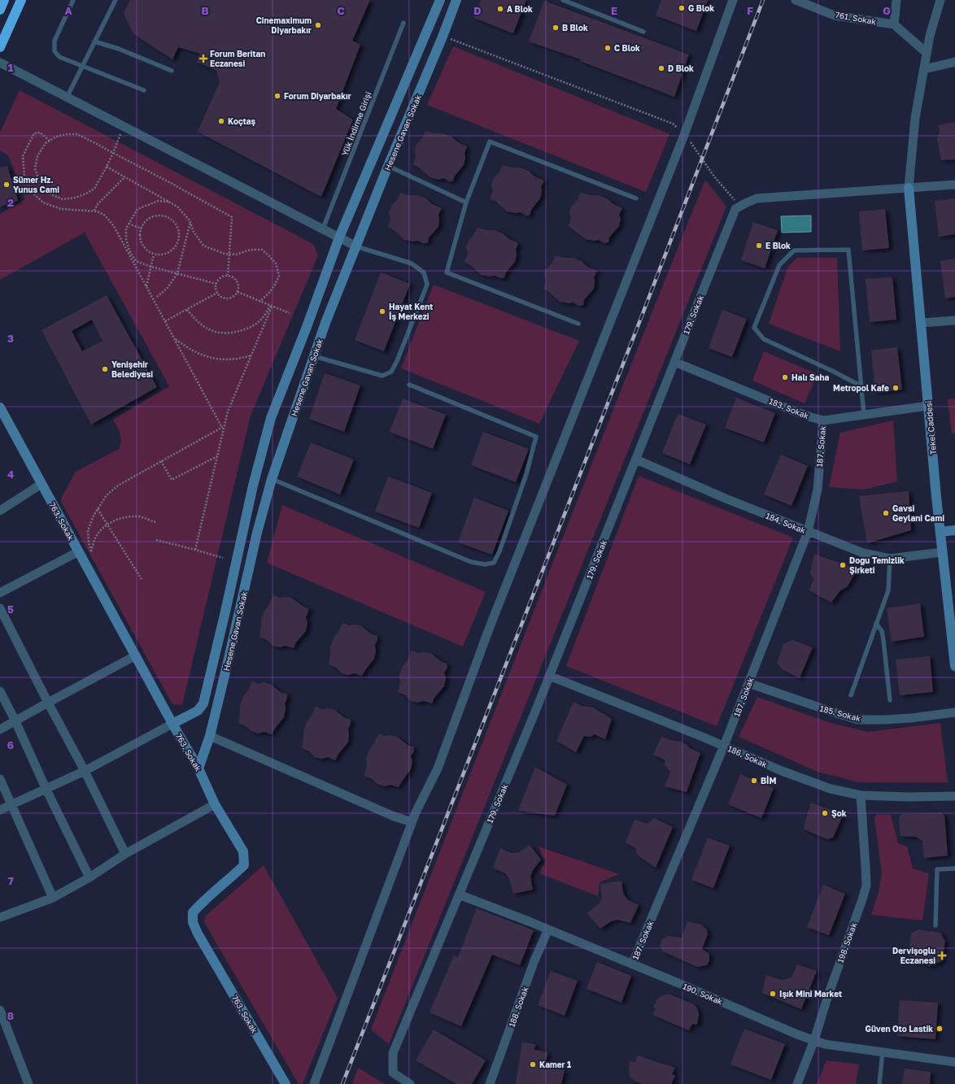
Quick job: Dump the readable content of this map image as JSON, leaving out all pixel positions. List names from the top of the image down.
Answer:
{
  "streets": {
    "street": [
      "761. Sokak",
      "Hesene Gavan Sokak",
      "179. Sokak",
      "183. Sokak",
      "Tekel Caddesi",
      "187. Sokak",
      "763. Sokak",
      "184. Sokak",
      "185. Sokak",
      "186. Sokak",
      "198. Sokak",
      "190. Sokak",
      "188. Sokak"
    ],
    "lane": ["Yük İndirme Girişi"]
  },
  "crossings": [
    ["Hesene Gavan Sokak", "763. Sokak"],
    ["179. Sokak", "183. Sokak"],
    ["179. Sokak", "Tekel Caddesi"],
    ["179. Sokak", "184. Sokak"],
    ["179. Sokak", "186. Sokak"],
    ["179. Sokak", "190. Sokak"],
    ["183. Sokak", "Tekel Caddesi"],
    ["183. Sokak", "187. Sokak"],
    ["Tekel Caddesi", "184. Sokak"],
    ["187. Sokak", "184. Sokak"],
    ["187. Sokak", "185. Sokak"],
    ["187. Sokak", "186. Sokak"],
    ["187. Sokak", "190. Sokak"],
    ["186. Sokak", "198. Sokak"],
    ["198. Sokak", "190. Sokak"],
    ["190. Sokak", "188. Sokak"]
  ],
  "places": {
    "other": [
      "G Blok",
      "A Blok",
      "Cinemaximum Diyarbakır",
      "B Blok",
      "C Blok",
      "D Blok",
      "Forum Diyarbakır",
      "Koçtaş",
      "Sümer Hz. Yunus Cami",
      "E Blok",
      "Hayat Kent İş Merkezi",
      "Yenişehir Belediyesi",
      "Halı Saha",
      "Metropol Kafe",
      "Gavsi Geylani Cami",
      "Doğu Temizlik Şirketi",
      "BİM",
      "Şok",
      "Işık Mini Market",
      "Güven Oto Lastik",
      "Kamer 1"
    ],
    "health": ["Forum Beritan Eczanesi", "Dervişoğlu Eczanesi"]
  },
  "grid": {
    "columns": [
      "A",
      "B",
      "C",
      "D",
      "E",
      "F",
      "G"
    ],
    "rows": [
      "1",
      "2",
      "3",
      "4",
      "5",
      "6",
      "7",
      "8"
    ]
  }
}
